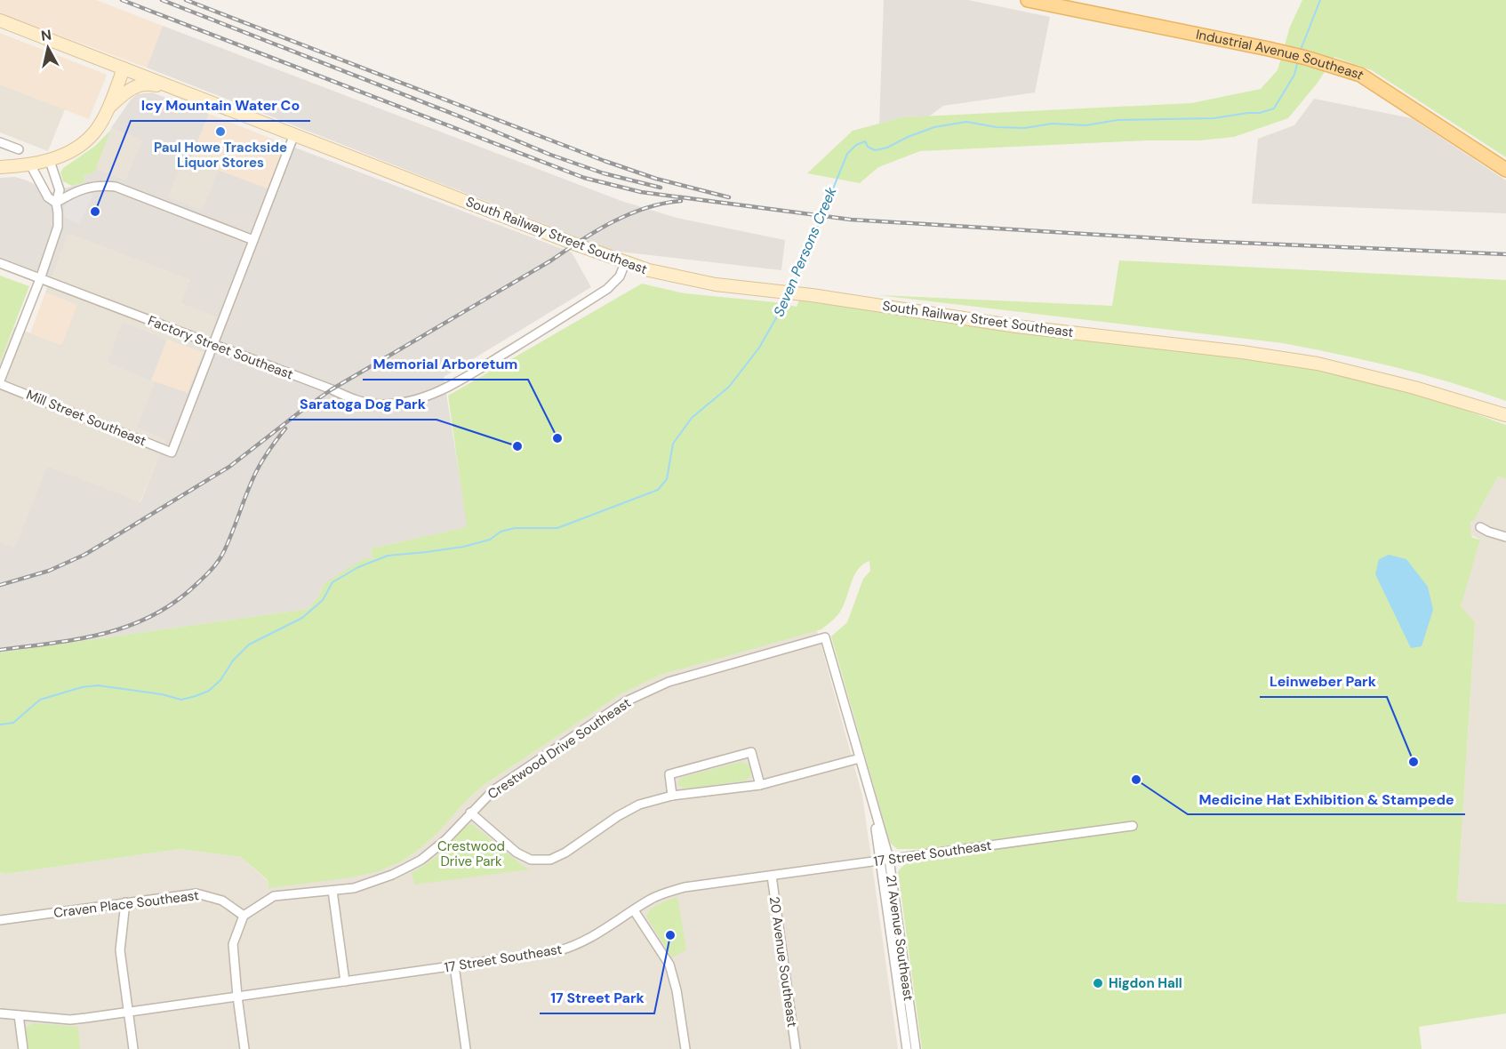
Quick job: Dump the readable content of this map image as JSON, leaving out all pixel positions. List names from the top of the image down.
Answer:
{
  "streets": {
    "main road": ["Industrial Avenue Southeast"],
    "street": [
      "South Railway Street Southeast",
      "Factory Street Southeast",
      "Mill Street Southeast",
      "Crestwood Drive Southeast",
      "17 Street Southeast",
      "Craven Place Southeast",
      "21 Avenue Southeast",
      "20 Avenue Southeast"
    ]
  },
  "crossings": [
    ["South Railway Street Southeast", "Factory Street Southeast"],
    ["Factory Street Southeast", "Mill Street Southeast"],
    ["Crestwood Drive Southeast", "Craven Place Southeast"],
    ["Crestwood Drive Southeast", "21 Avenue Southeast"],
    ["17 Street Southeast", "21 Avenue Southeast"],
    ["17 Street Southeast", "20 Avenue Southeast"]
  ],
  "water": ["Seven Persons Creek"],
  "parks": ["Crestwood Drive Park"],
  "places": [
    "Paul Howe Trackside Liquor Stores",
    "Icy Mountain Water Co",
    "Memorial Arboretum",
    "Saratoga Dog Park",
    "Leinweber Park",
    "Medicine Hat Exhibition & Stampede",
    "17 Street Park",
    "Higdon Hall"
  ],
  "north": "top"
}
